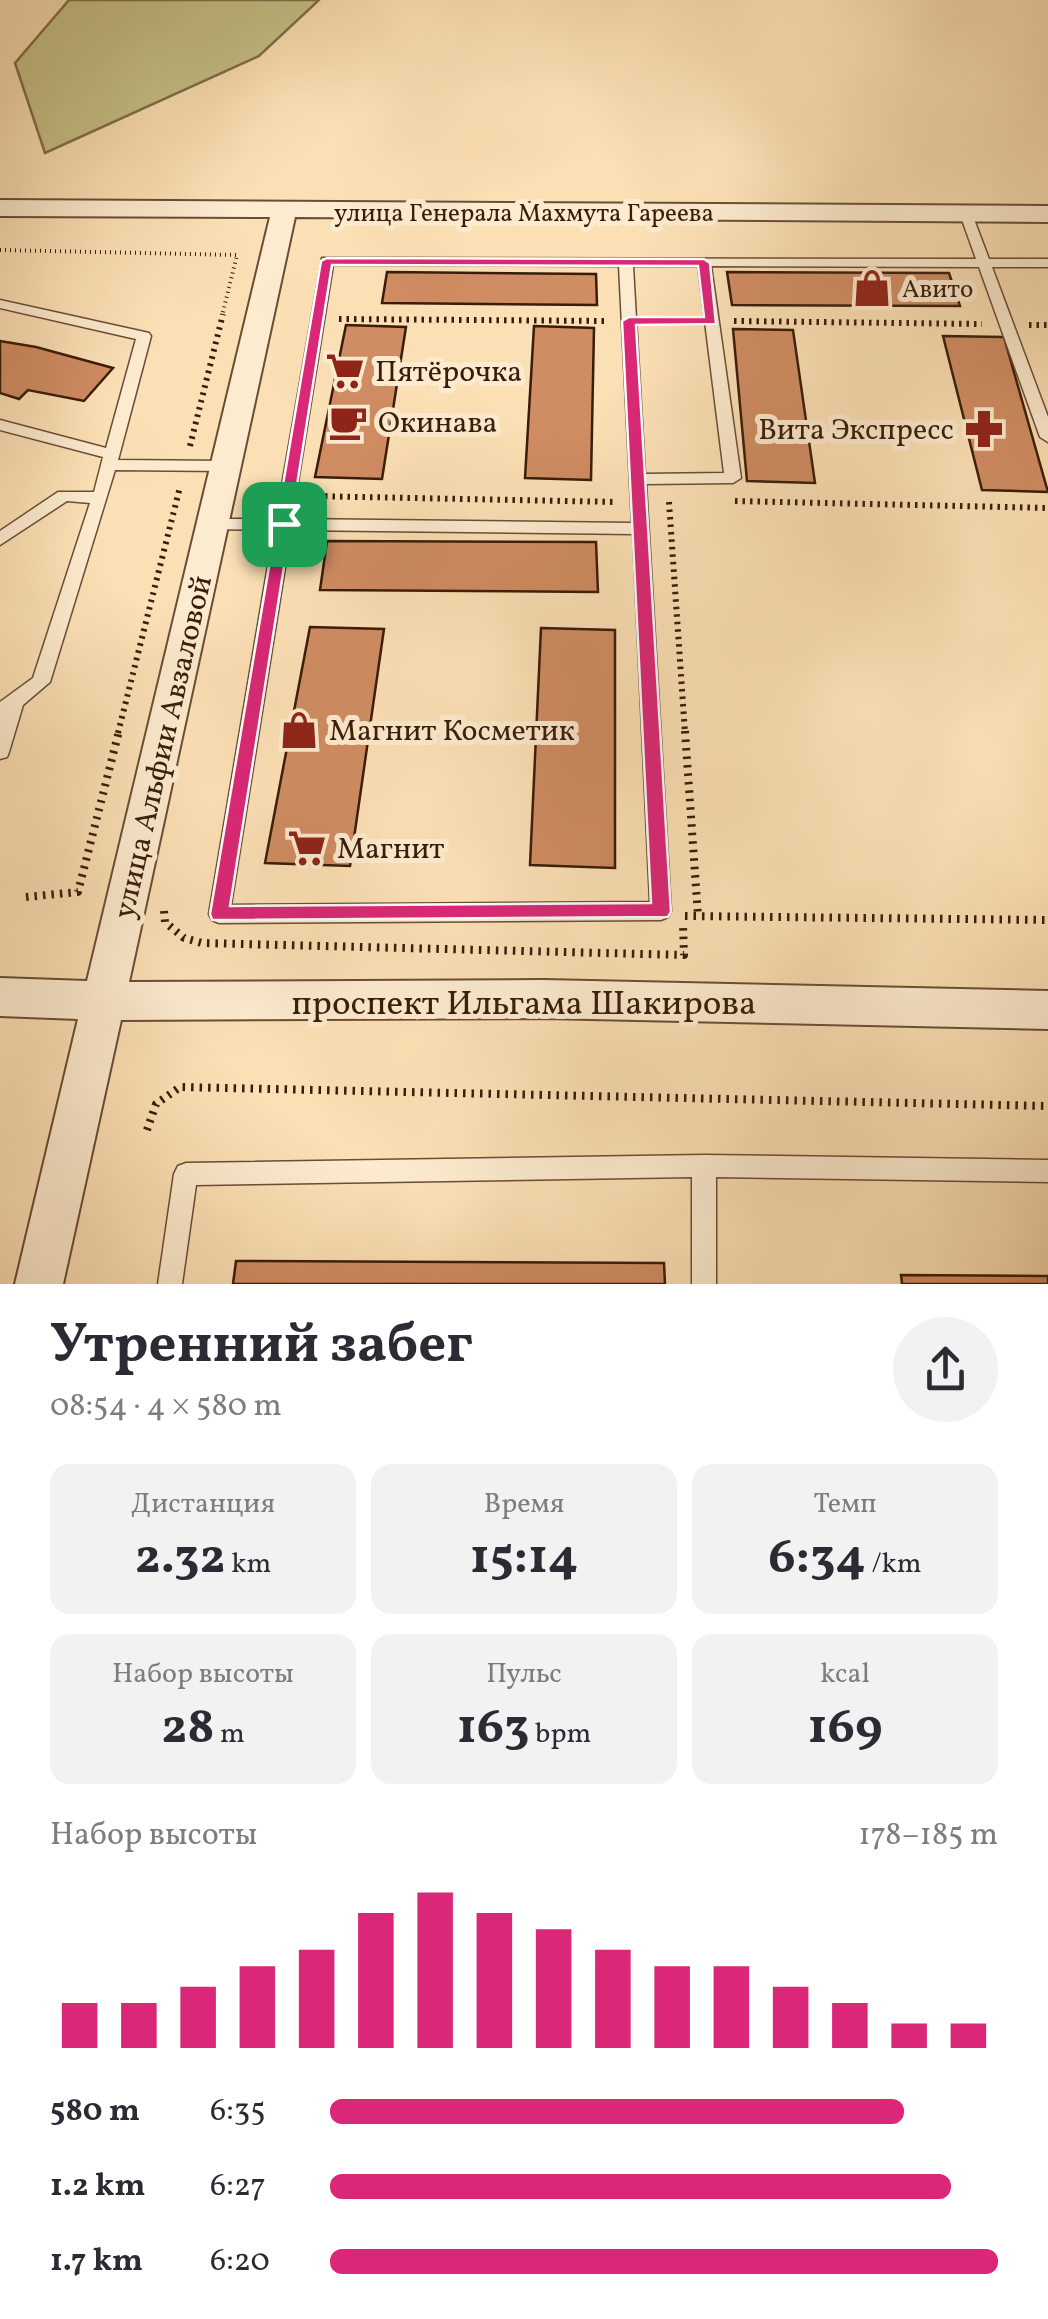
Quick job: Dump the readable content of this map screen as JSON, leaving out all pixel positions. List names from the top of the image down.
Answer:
{
  "streets": {
    "street": ["улица Генерала Махмута Гареева", "улица Альфии Авзаловой", "проспект Ильгама Шакирова"]
  },
  "crossings": [
    ["улица Генерала Махмута Гареева", "улица Альфии Авзаловой"],
    ["улица Альфии Авзаловой", "проспект Ильгама Шакирова"]
  ],
  "places": {
    "shop": ["Авито", "Магнит Косметик"],
    "supermarket": ["Пятёрочка", "Магнит"],
    "cafe": ["Окинава"],
    "pharmacy": ["Вита Экспресс"]
  },
  "page": {
    "heading": ["Утренний забег", "08:54 · 4 × 580 m"],
    "stats": [
      ["Дистанция", "2.32 km"],
      ["Время", "15:14"],
      ["Темп", "6:34 /km"],
      ["Набор высоты", "28 m"],
      ["Пульс", "163 bpm"],
      ["kcal", "169"]
    ],
    "chart": ["Набор высоты", "178–185 m"],
    "list": [
      {
        "name": "580 m",
        "note": "6:35"
      },
      {
        "name": "1.2 km",
        "note": "6:27"
      },
      {
        "name": "1.7 km",
        "note": "6:20"
      }
    ]
  }
}
